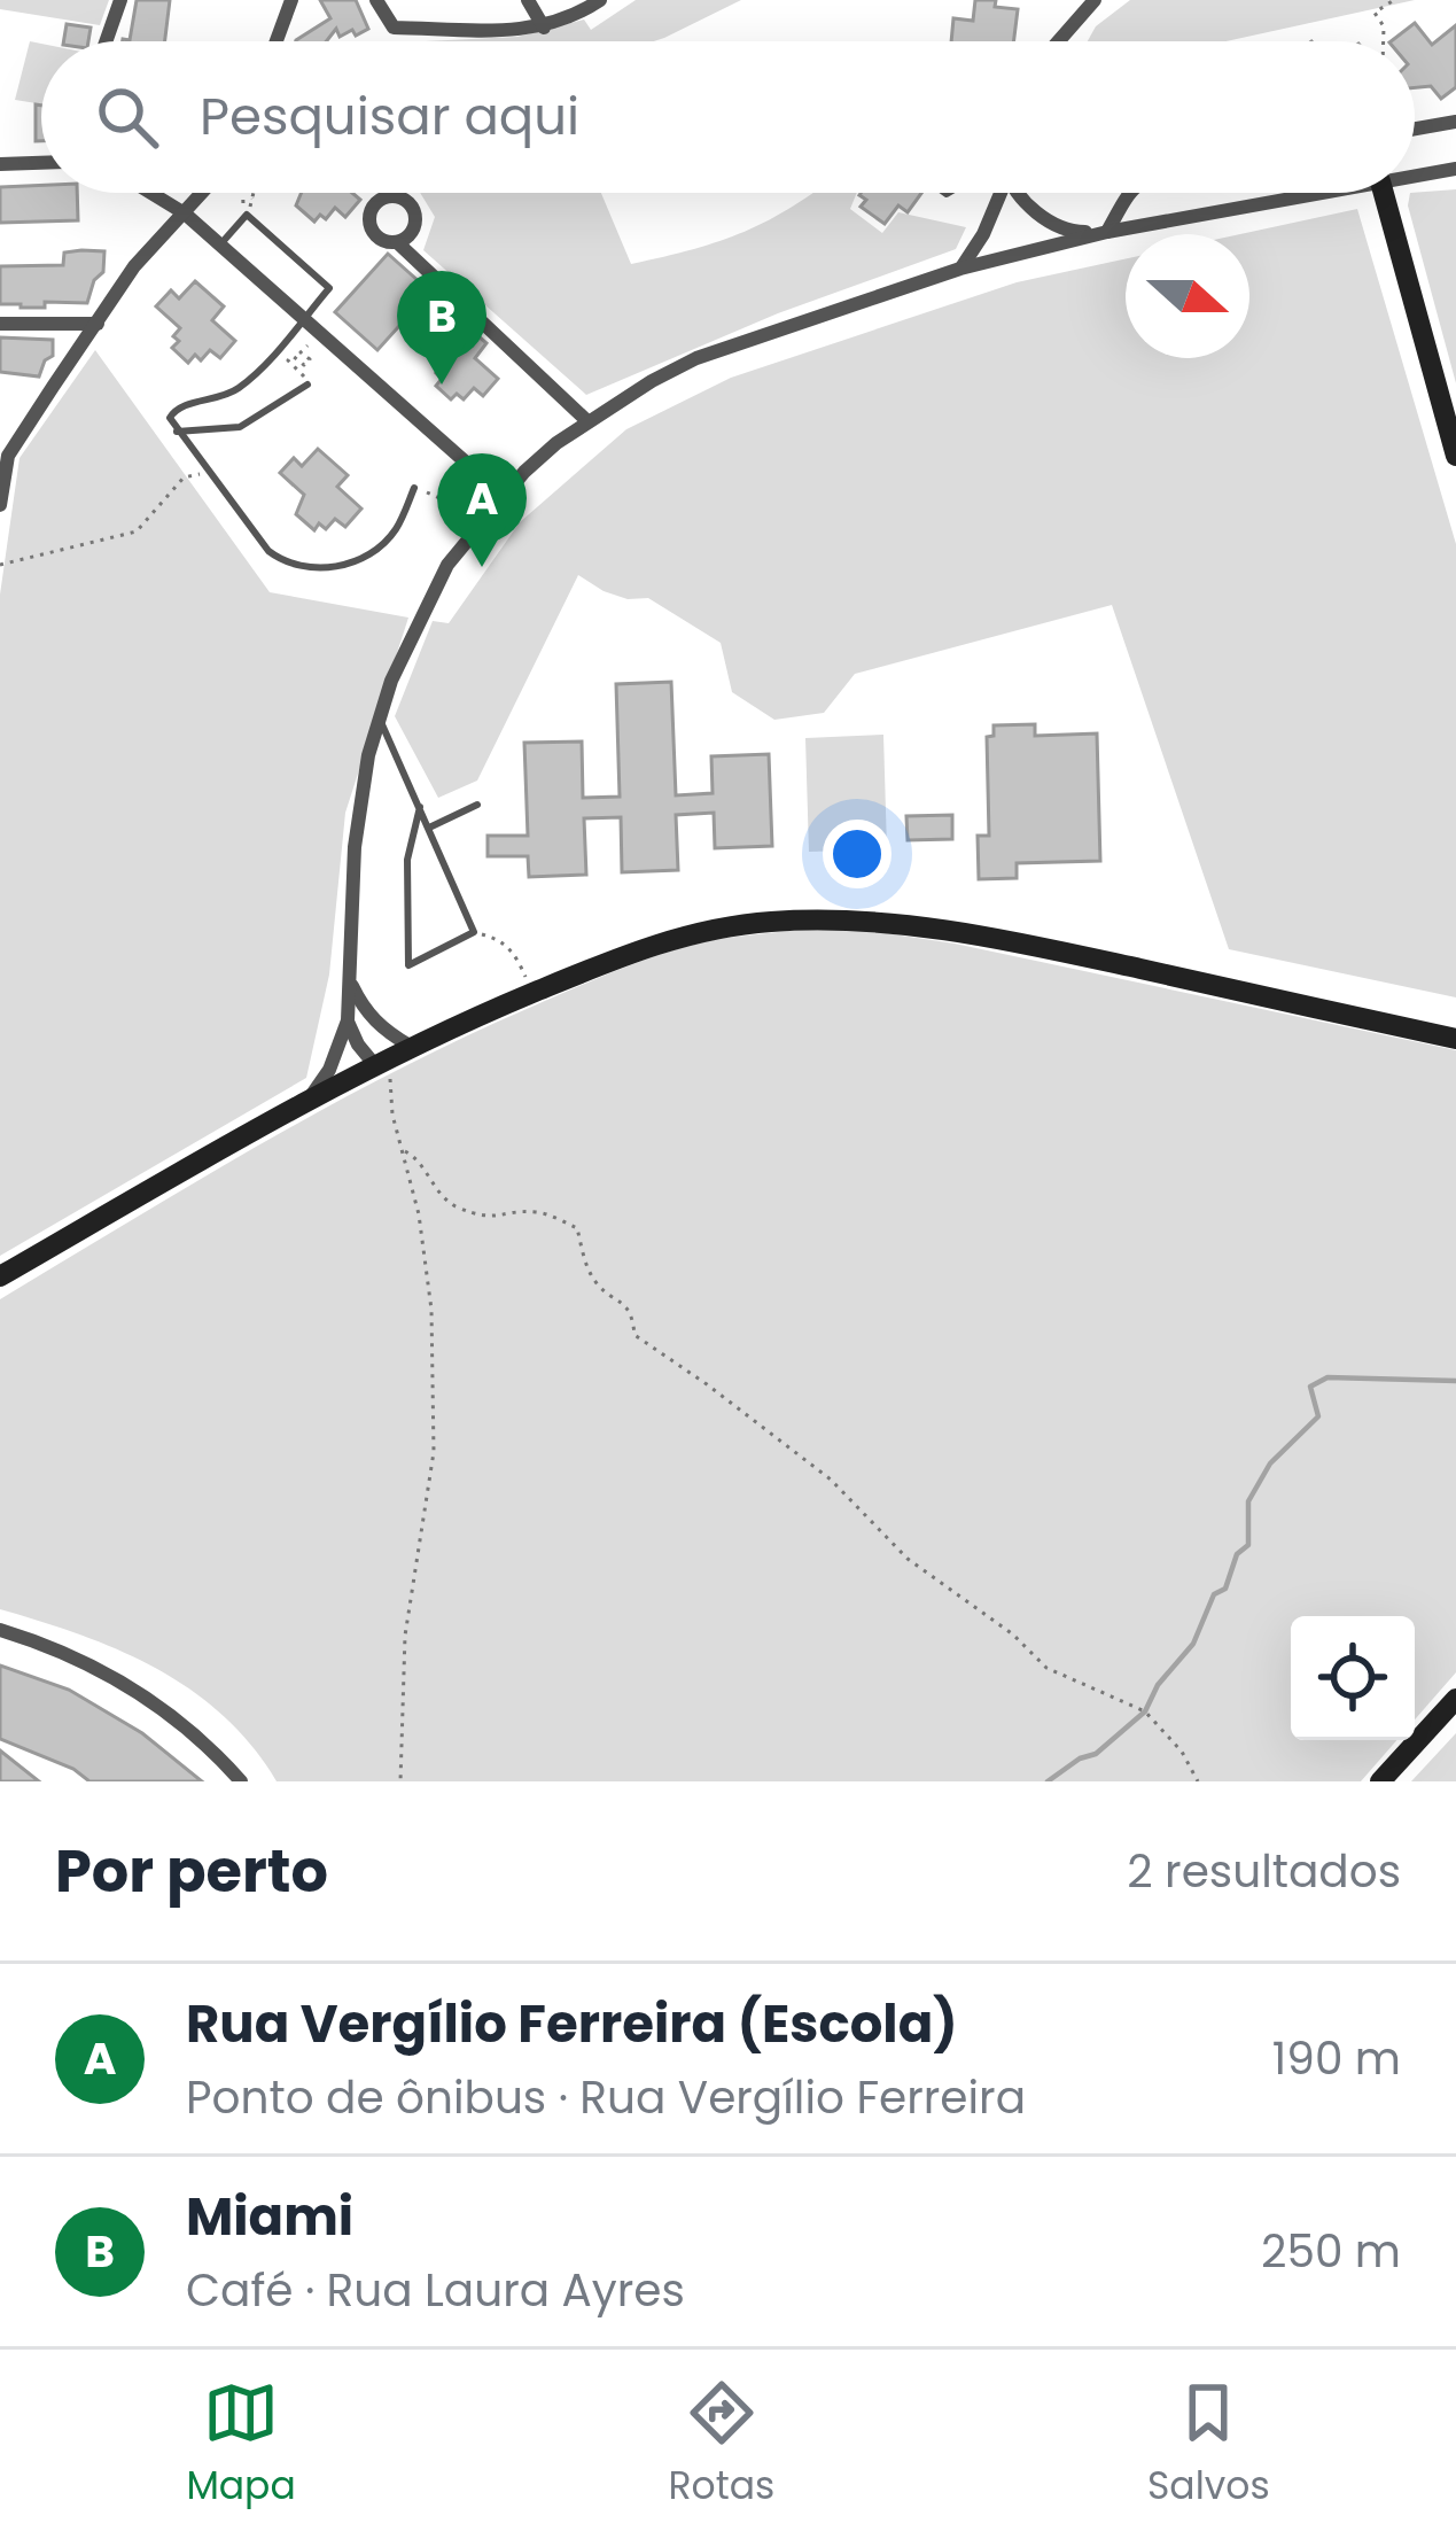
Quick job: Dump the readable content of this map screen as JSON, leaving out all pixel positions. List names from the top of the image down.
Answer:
{
  "north": "right",
  "page": {
    "search": "Pesquisar aqui",
    "pins": ["B", "A"],
    "heading": ["Por perto", "2 resultados"],
    "list": [
      {
        "mark": "A",
        "name": "Rua Vergílio Ferreira (Escola)",
        "note": "Ponto de ônibus · Rua Vergílio Ferreira",
        "value": "190 m"
      },
      {
        "mark": "B",
        "name": "Miami",
        "note": "Café · Rua Laura Ayres",
        "value": "250 m"
      }
    ],
    "nav": ["Mapa", "Rotas", "Salvos"]
  }
}
